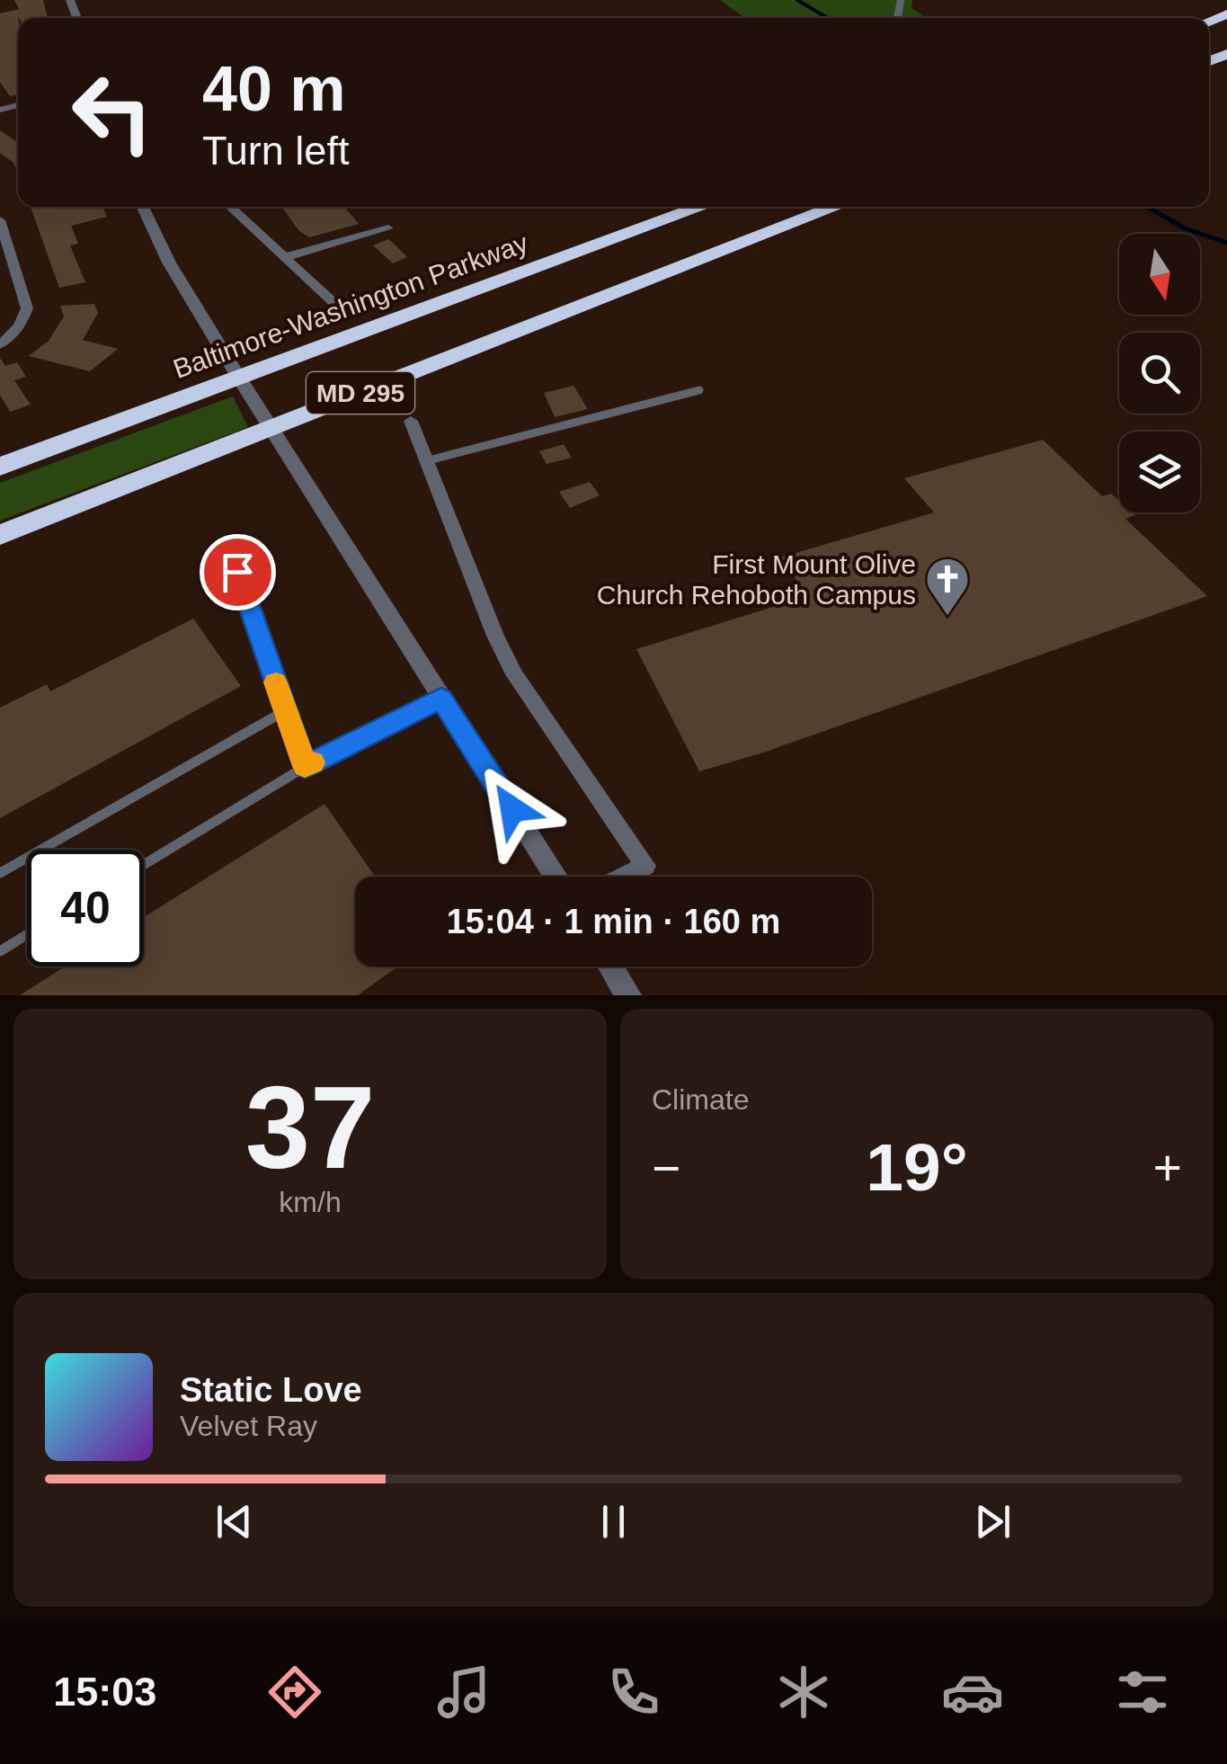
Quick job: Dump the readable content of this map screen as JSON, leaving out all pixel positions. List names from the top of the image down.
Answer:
{
  "streets": {
    "highway": ["Baltimore-Washington Parkway", "MD 295"]
  },
  "places": {
    "church": ["First Mount Olive Church Rehoboth Campus"]
  },
  "north": "bottom",
  "page": {
    "turn": ["40 m", "Turn left"],
    "limit": "40",
    "trip": "15:04 · 1 min · 160 m",
    "tile": [
      ["37", "km/h"],
      "Climate"
    ],
    "heat": ["−", "19°", "+"],
    "song": ["Static Love", "Velvet Ray"],
    "tabs": "15:03"
  }
}
